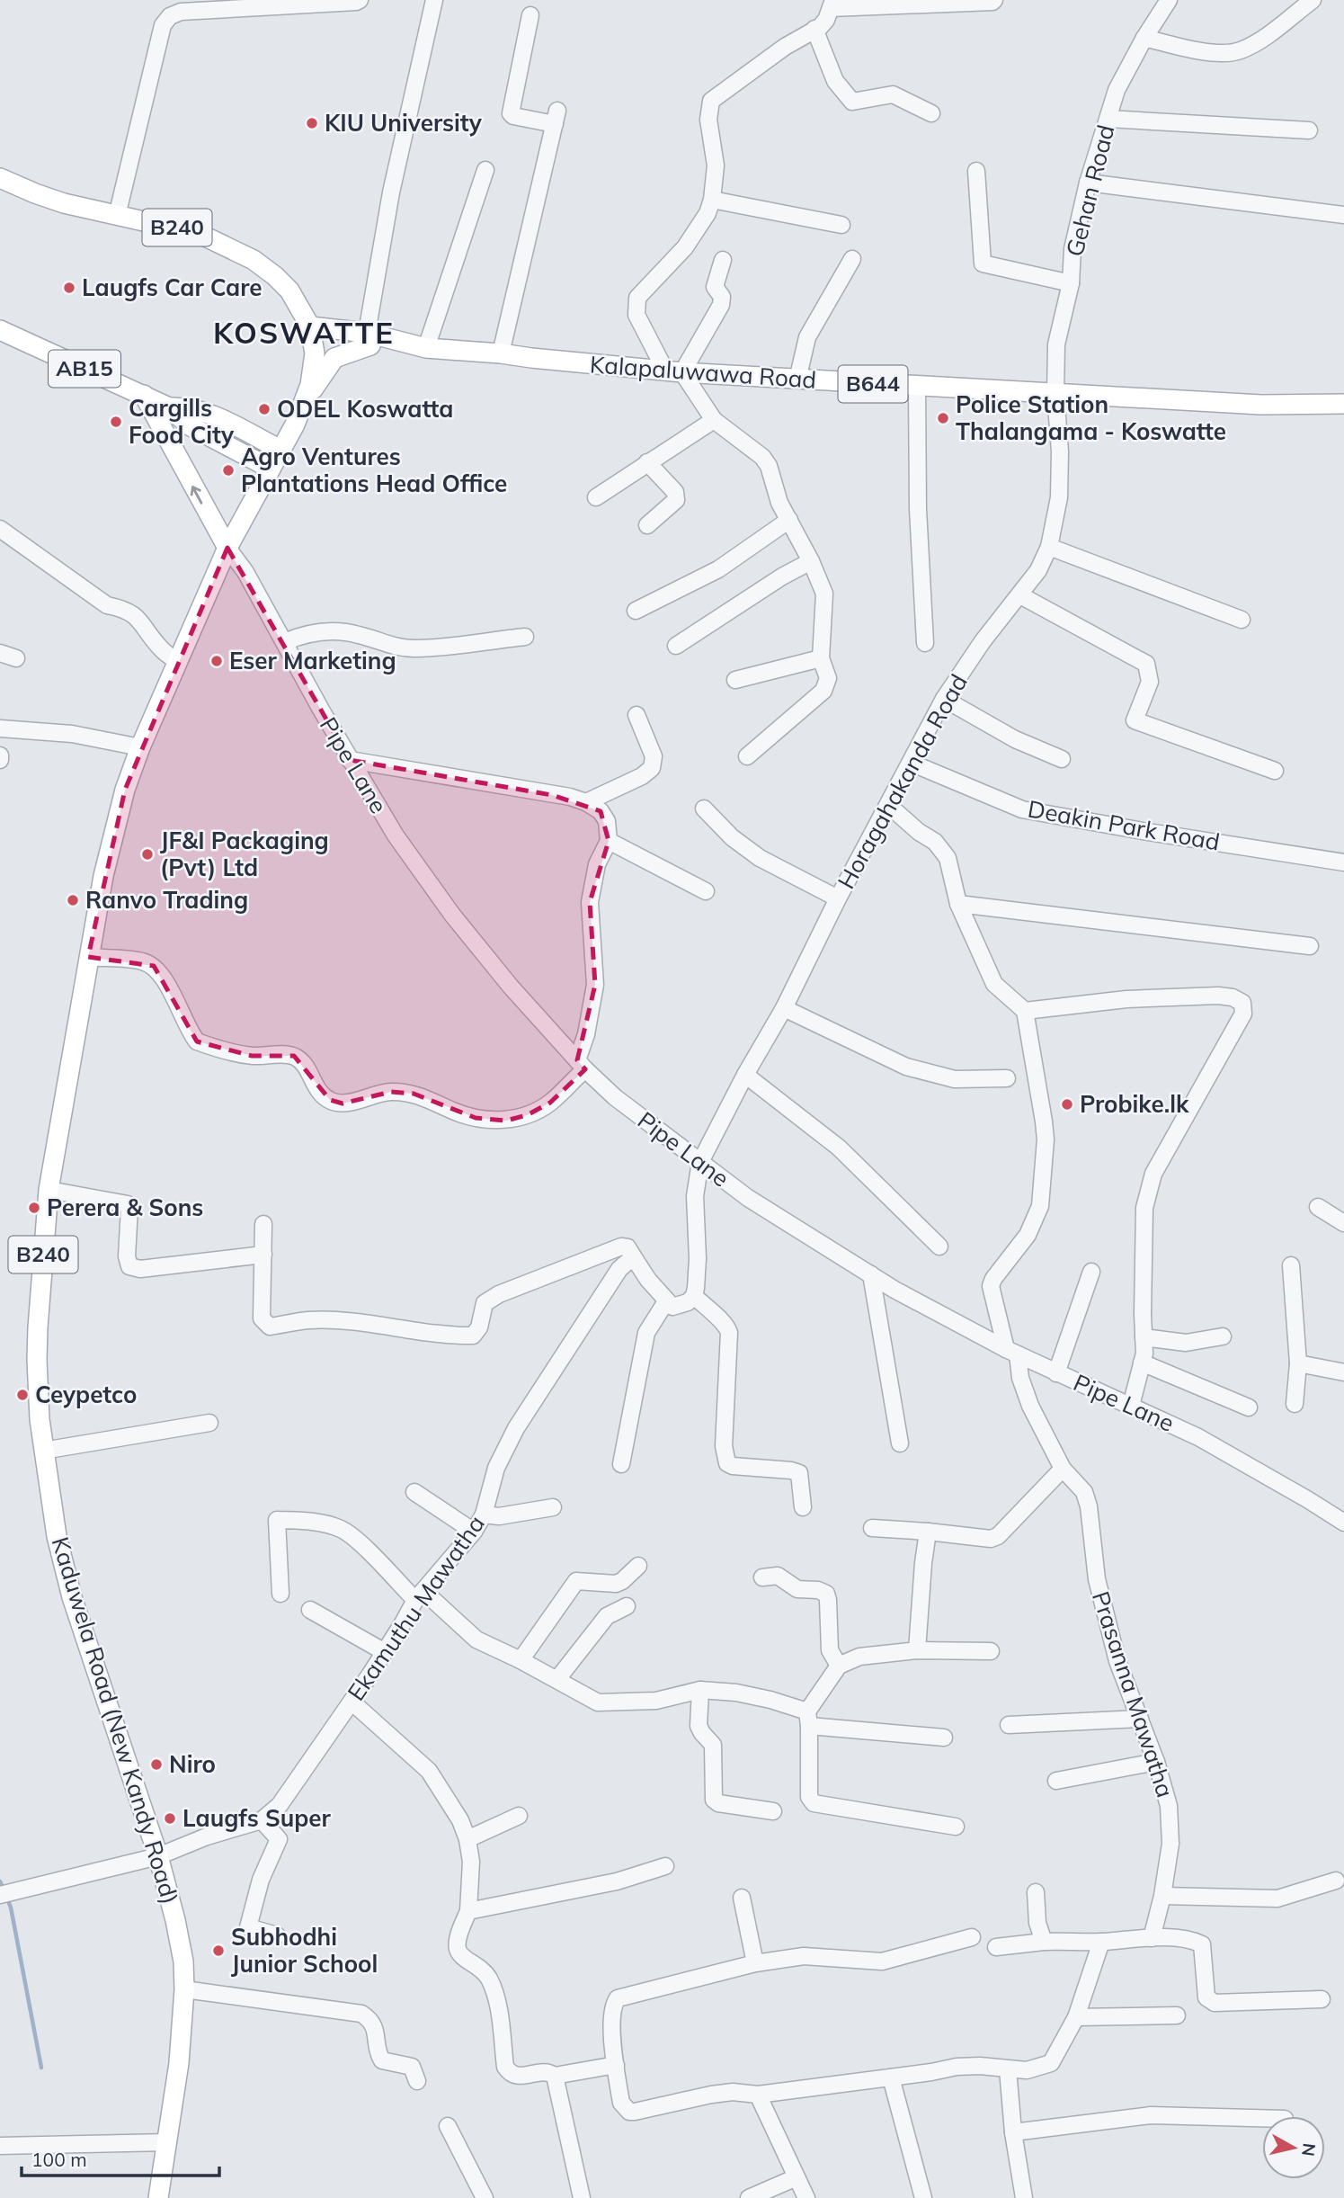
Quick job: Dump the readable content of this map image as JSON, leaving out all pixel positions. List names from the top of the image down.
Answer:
{
  "streets": {
    "main road": [
      "B240",
      "AB15",
      "Kalapaluwawa Road",
      "B644",
      "Kaduwela Road (New Kandy Road)"
    ],
    "street": [
      "Gehan Road",
      "Pipe Lane",
      "Horagahakanda Road",
      "Deakin Park Road",
      "Ekamuthu Mawatha",
      "Prasanna Mawatha"
    ]
  },
  "crossings": [
    ["Gehan Road", "Kalapaluwawa Road"],
    ["Gehan Road", "Horagahakanda Road"],
    ["B240", "Kalapaluwawa Road"],
    ["B240", "Kaduwela Road (New Kandy Road)"],
    ["AB15", "Kaduwela Road (New Kandy Road)"],
    ["Kalapaluwawa Road", "Horagahakanda Road"],
    ["Kalapaluwawa Road", "Kaduwela Road (New Kandy Road)"],
    ["Pipe Lane", "Horagahakanda Road"],
    ["Pipe Lane", "Prasanna Mawatha"],
    ["Pipe Lane", "Kaduwela Road (New Kandy Road)"],
    ["Horagahakanda Road", "Deakin Park Road"],
    ["Ekamuthu Mawatha", "Kaduwela Road (New Kandy Road)"]
  ],
  "districts": ["KOSWATTE"],
  "places": [
    "KIU University",
    "Laugfs Car Care",
    "ODEL Koswatta",
    "Police Station Thalangama - Koswatte",
    "Cargills Food City",
    "Agro Ventures Plantations Head Office",
    "Eser Marketing",
    "JF&I Packaging (Pvt) Ltd",
    "Ranvo Trading",
    "Probike.lk",
    "Perera & Sons",
    "Ceypetco",
    "Niro",
    "Laugfs Super",
    "Subhodhi Junior School"
  ],
  "scale_bar": "100 m",
  "north": "right"
}
